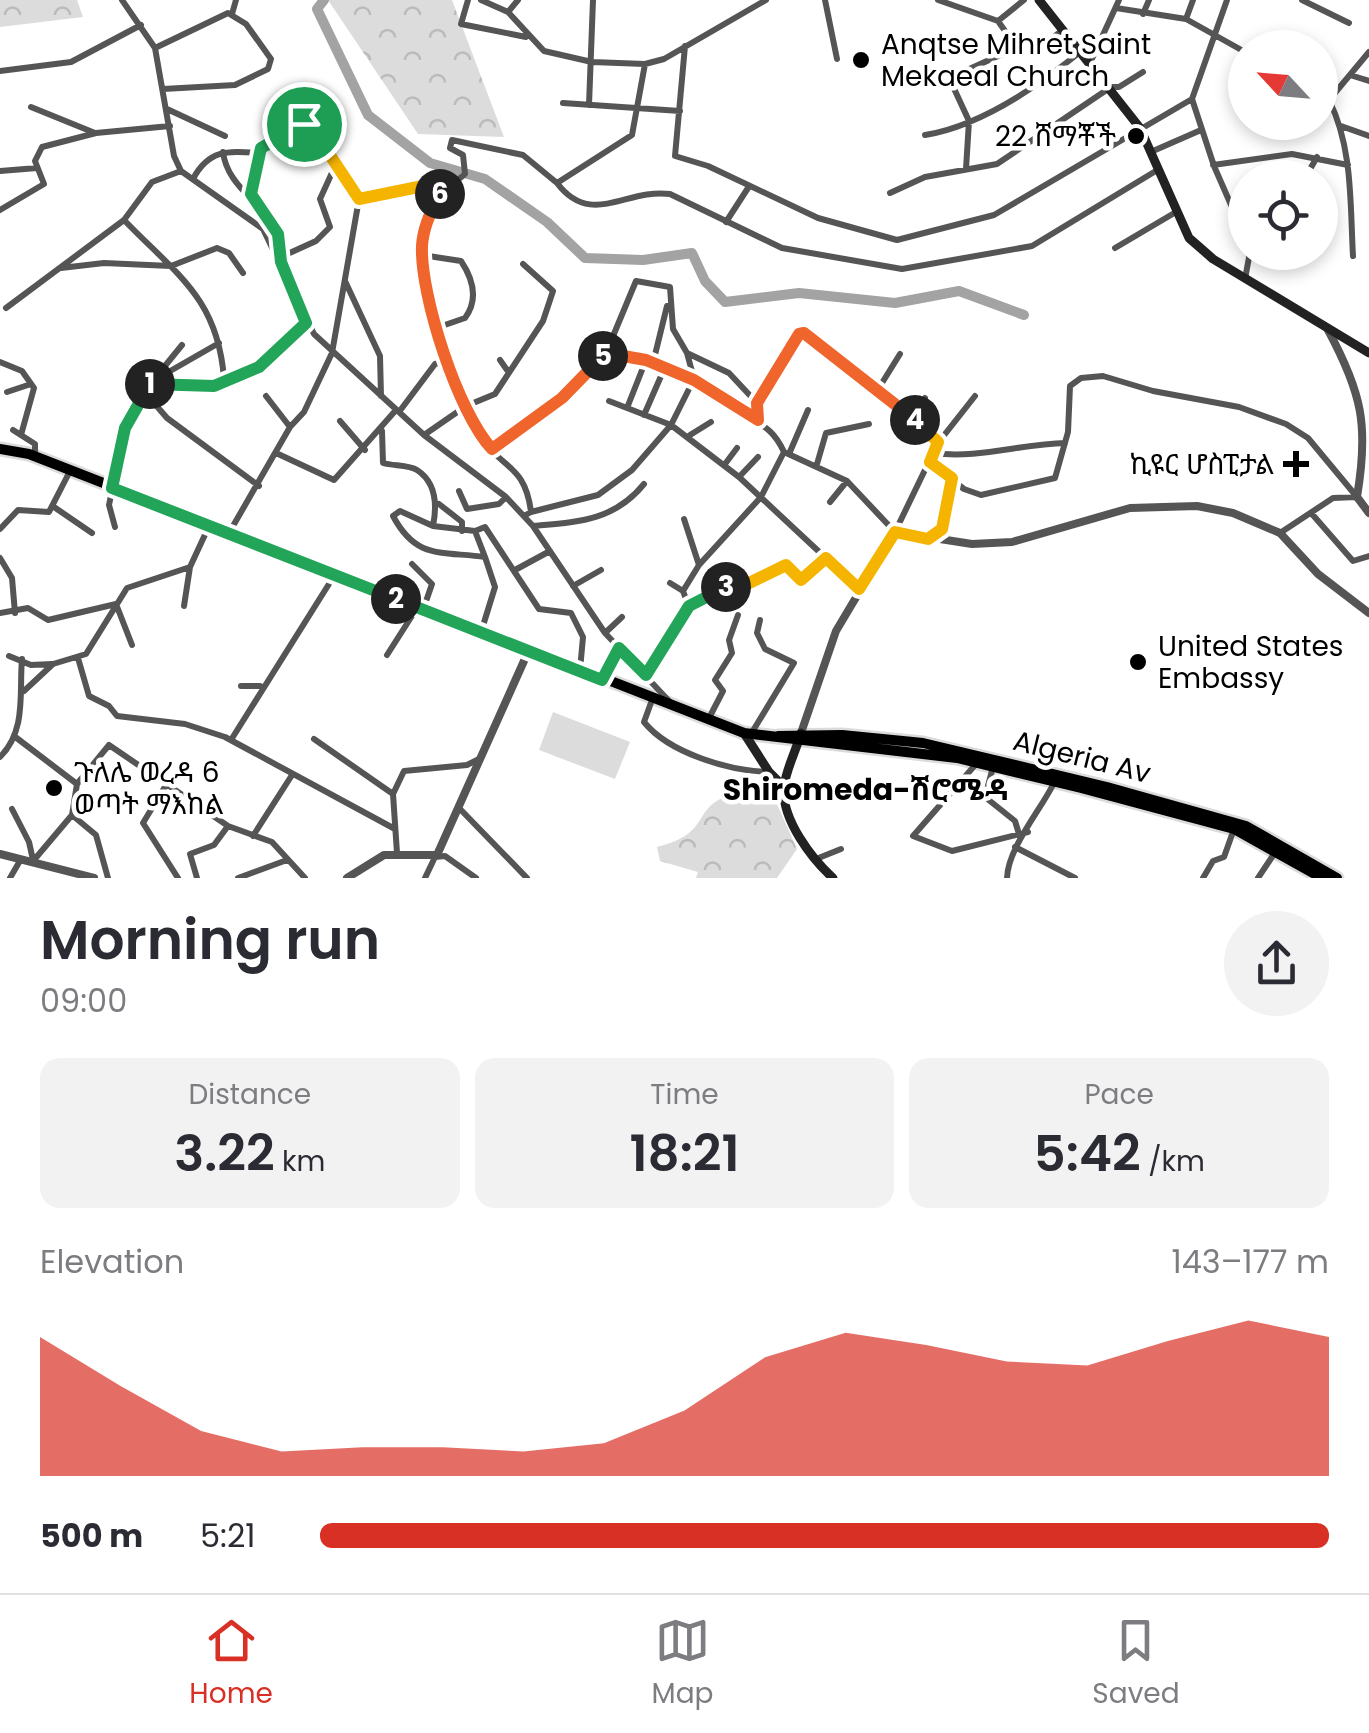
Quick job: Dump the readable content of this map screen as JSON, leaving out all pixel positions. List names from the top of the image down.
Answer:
{
  "streets": {
    "main road": ["Algeria Av"]
  },
  "districts": ["Shiromeda-ሽሮሜዳ"],
  "places": {
    "other": [
      "Anqtse Mihret Saint Mekaeal Church",
      "22 ሸማቾች",
      "United States Embassy",
      "ጉለሌ ወረዳ 6 ወጣት ማእከል"
    ],
    "health": ["ኪዩር ሆስፒታል"]
  },
  "north": "top left",
  "page": {
    "pins": [
      "6",
      "5",
      "1",
      "4",
      "3",
      "2"
    ],
    "heading": ["Morning run", "09:00"],
    "stats": [
      ["Distance", "3.22 km"],
      ["Time", "18:21"],
      ["Pace", "5:42 /km"]
    ],
    "chart": ["Elevation", "143–177 m"],
    "list": [
      {
        "name": "500 m",
        "note": "5:21"
      }
    ],
    "tabs": ["Home", "Map", "Saved"]
  }
}
